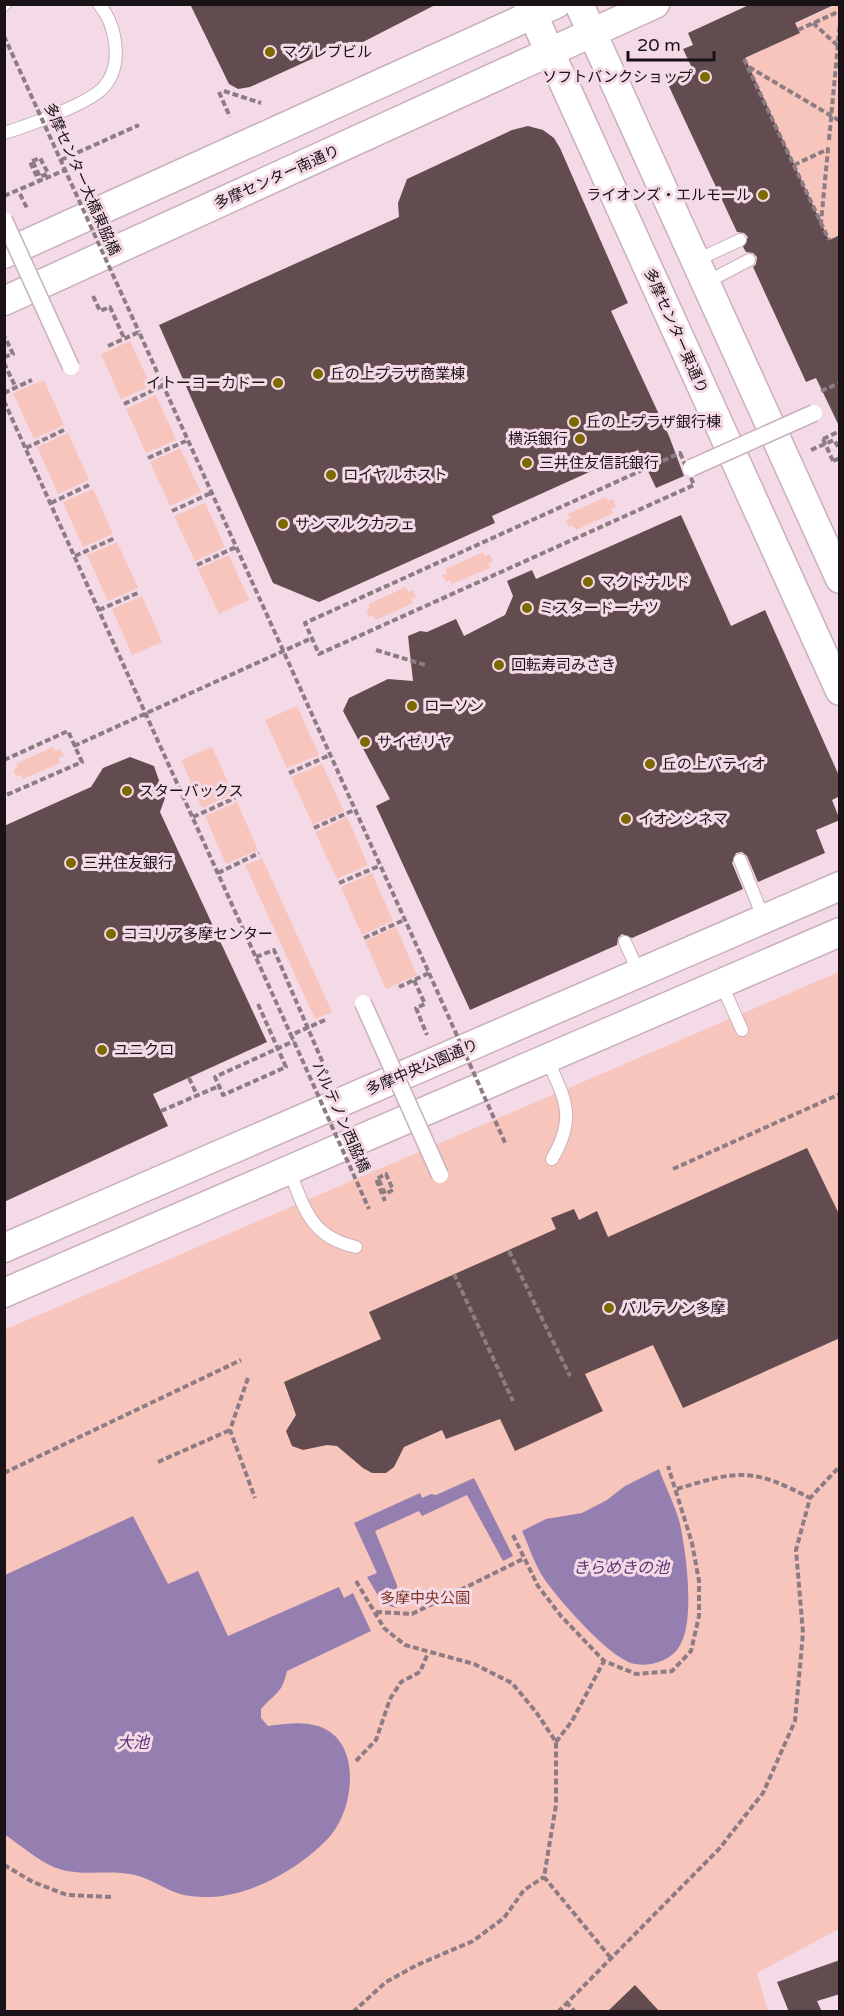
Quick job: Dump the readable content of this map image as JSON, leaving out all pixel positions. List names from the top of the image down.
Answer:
{
  "streets": {
    "street": ["多摩センター南通り", "多摩センター東通り", "多摩中央公園通り"],
    "path": ["多摩センター大橋東脇橋", "パルテノン西脇橋"]
  },
  "crossings": [
    ["多摩センター南通り", "多摩センター東通り"]
  ],
  "water": ["きらめきの池", "大池"],
  "parks": ["多摩中央公園"],
  "places": [
    "マグレブビル",
    "ソフトバンクショップ",
    "ライオンズ・エルモール",
    "丘の上プラザ商業棟",
    "イトーヨーカドー",
    "丘の上プラザ銀行棟",
    "横浜銀行",
    "三井住友信託銀行",
    "ロイヤルホスト",
    "サンマルクカフェ",
    "マクドナルド",
    "ミスタードーナツ",
    "回転寿司みさき",
    "ローソン",
    "サイゼリヤ",
    "丘の上パティオ",
    "スターバックス",
    "イオンシネマ",
    "三井住友銀行",
    "ココリア多摩センター",
    "ユニクロ",
    "パルテノン多摩"
  ],
  "scale_bar": "20 m"
}
